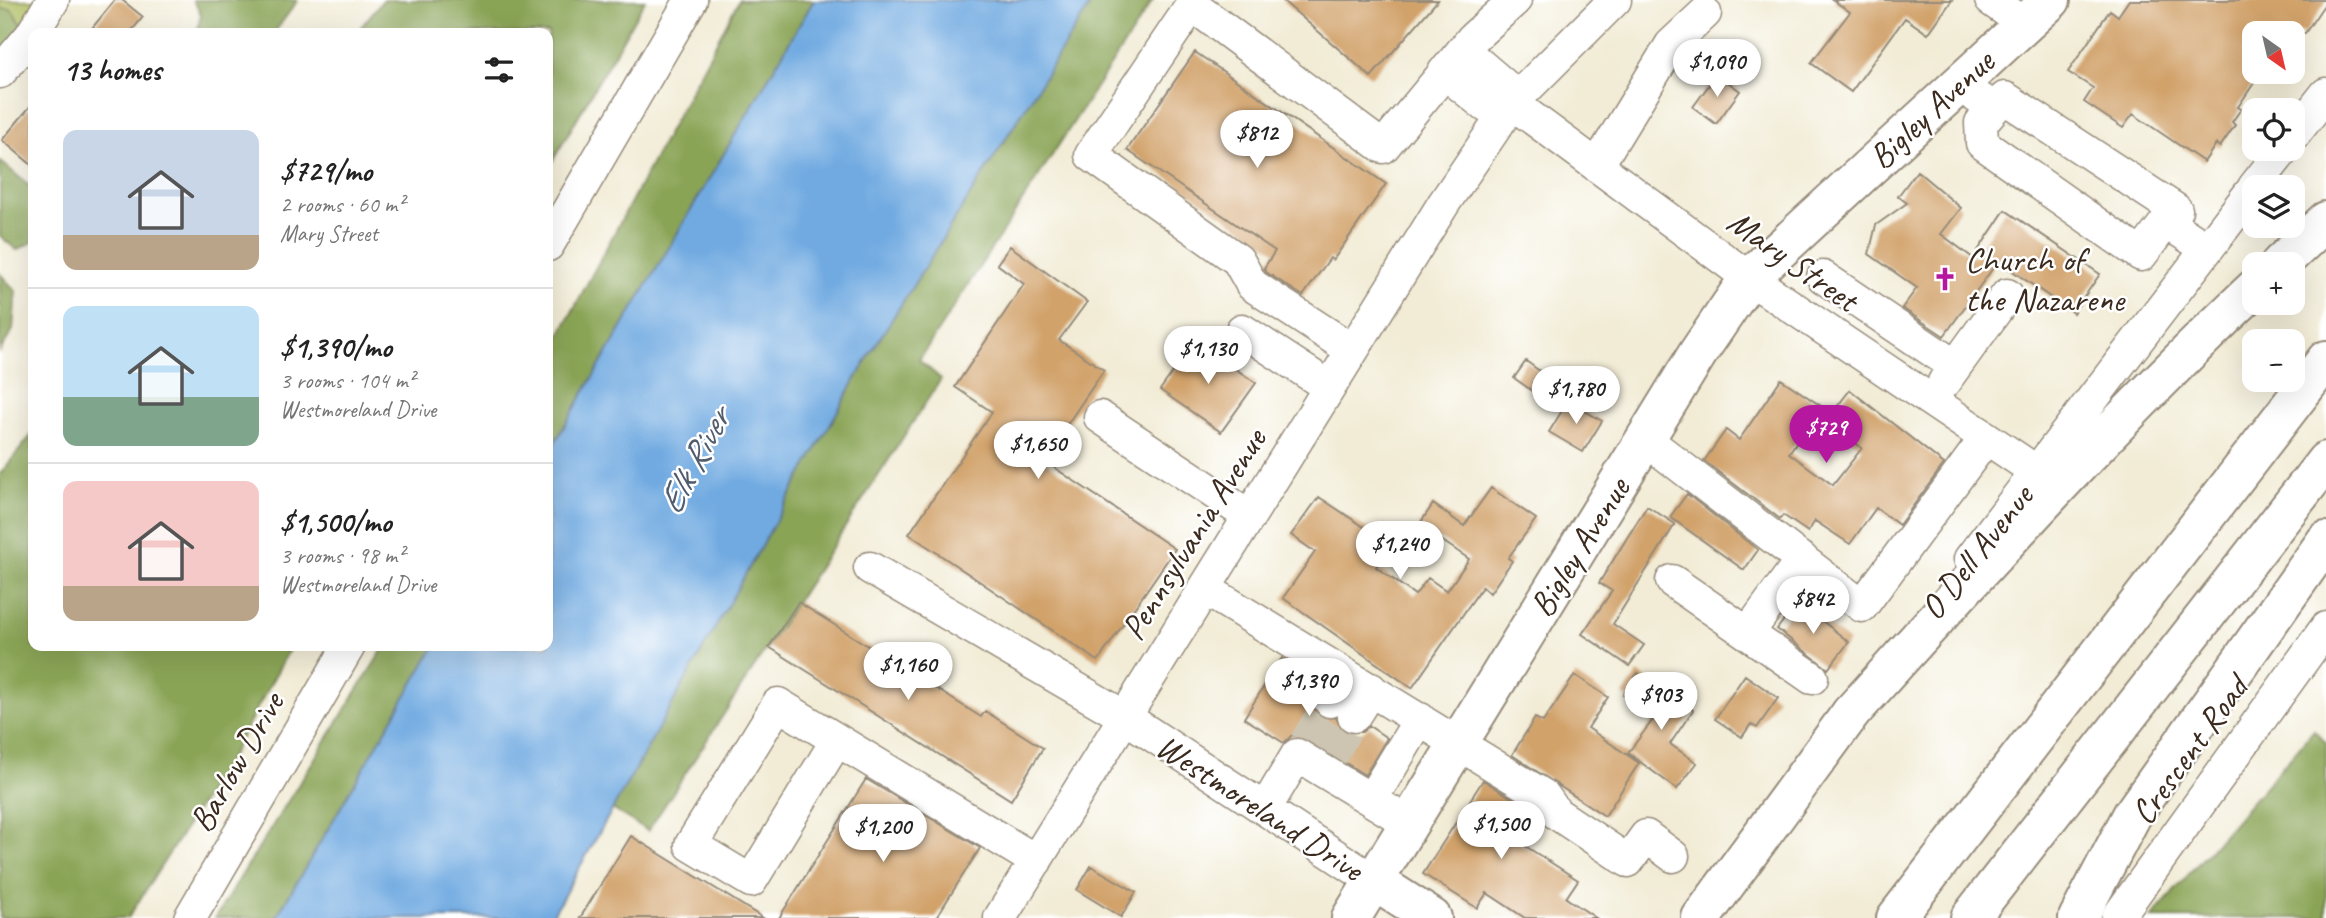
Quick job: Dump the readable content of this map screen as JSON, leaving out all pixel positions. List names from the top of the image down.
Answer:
{
  "streets": {
    "main road": ["Bigley Avenue", "O Dell Avenue", "Westmoreland Drive"],
    "street": [
      "Mary Street",
      "Pennsylvania Avenue",
      "Crescent Road",
      "Barlow Drive"
    ]
  },
  "crossings": [
    ["Bigley Avenue", "Mary Street"],
    ["Bigley Avenue", "Westmoreland Drive"],
    ["Mary Street", "Pennsylvania Avenue"],
    ["Mary Street", "O Dell Avenue"],
    ["Pennsylvania Avenue", "Westmoreland Drive"]
  ],
  "water": ["Elk River"],
  "places": {
    "church": ["Church of the Nazarene"]
  },
  "north": "bottom right",
  "page": {
    "map_buttons": ["+", "−"],
    "heading": "13 homes",
    "price": [
      "$1,090",
      "$812",
      "$1,130",
      "$1,780",
      "$729",
      "$1,650",
      "$1,240",
      "$842",
      "$1,160",
      "$1,390",
      "$903",
      "$1,500",
      "$1,200"
    ],
    "list": [
      {
        "name": "$729/mo",
        "note": "2 rooms · 60 m² · Mary Street"
      },
      {
        "name": "$1,390/mo",
        "note": "3 rooms · 104 m² · Westmoreland Drive"
      },
      {
        "name": "$1,500/mo",
        "note": "3 rooms · 98 m² · Westmoreland Drive"
      }
    ]
  }
}
